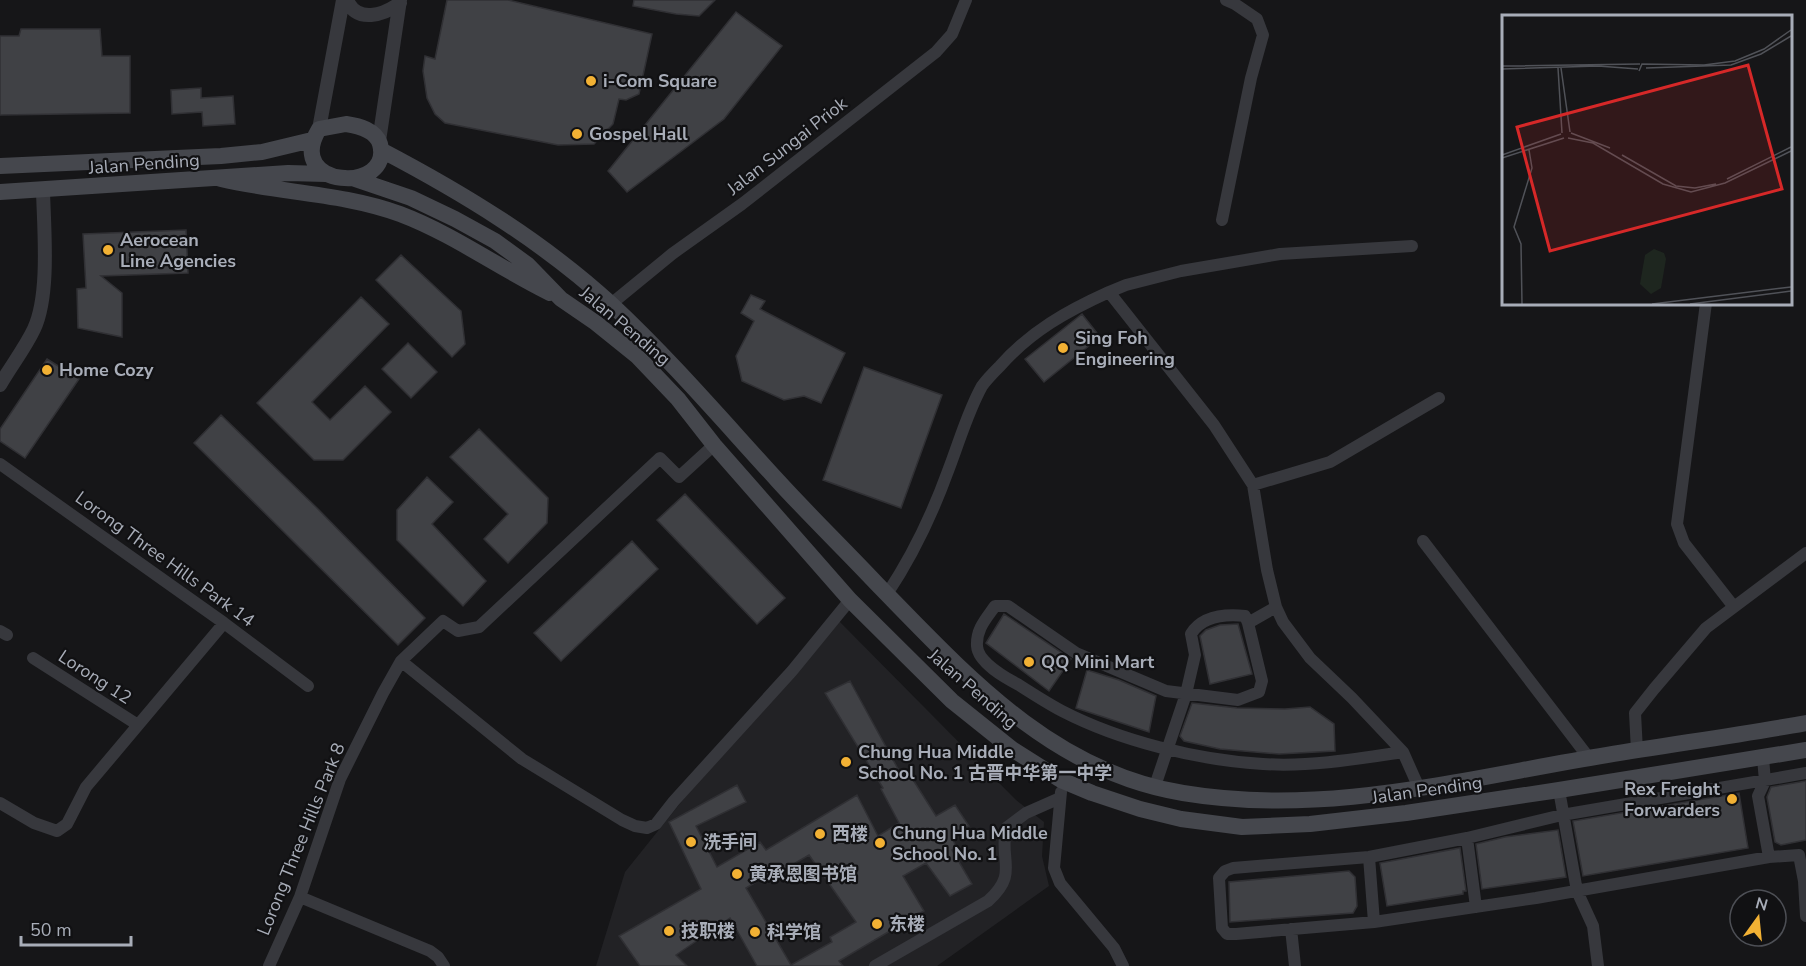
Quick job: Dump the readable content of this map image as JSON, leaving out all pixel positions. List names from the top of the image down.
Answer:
{
  "streets": {
    "main road": ["Jalan Pending"],
    "street": [
      "Jalan Sungai Priok",
      "Lorong Three Hills Park 14",
      "Lorong 12",
      "Lorong Three Hills Park 8"
    ]
  },
  "crossings": [
    ["Jalan Sungai Priok", "Jalan Pending"],
    ["Jalan Pending", "Lorong Three Hills Park 8"]
  ],
  "places": [
    "i-Com Square",
    "Gospel Hall",
    "Aerocean Line Agencies",
    "Sing Foh Engineering",
    "Home Cozy",
    "QQ Mini Mart",
    "Chung Hua Middle School No. 1 古晋中华第一中学",
    "Rex Freight Forwarders",
    "西楼",
    "洗手间",
    "Chung Hua Middle School No. 1",
    "黄承恩图书馆",
    "东楼",
    "技职楼",
    "科学馆"
  ],
  "scale_bar": "50 m",
  "north": "top"
}
